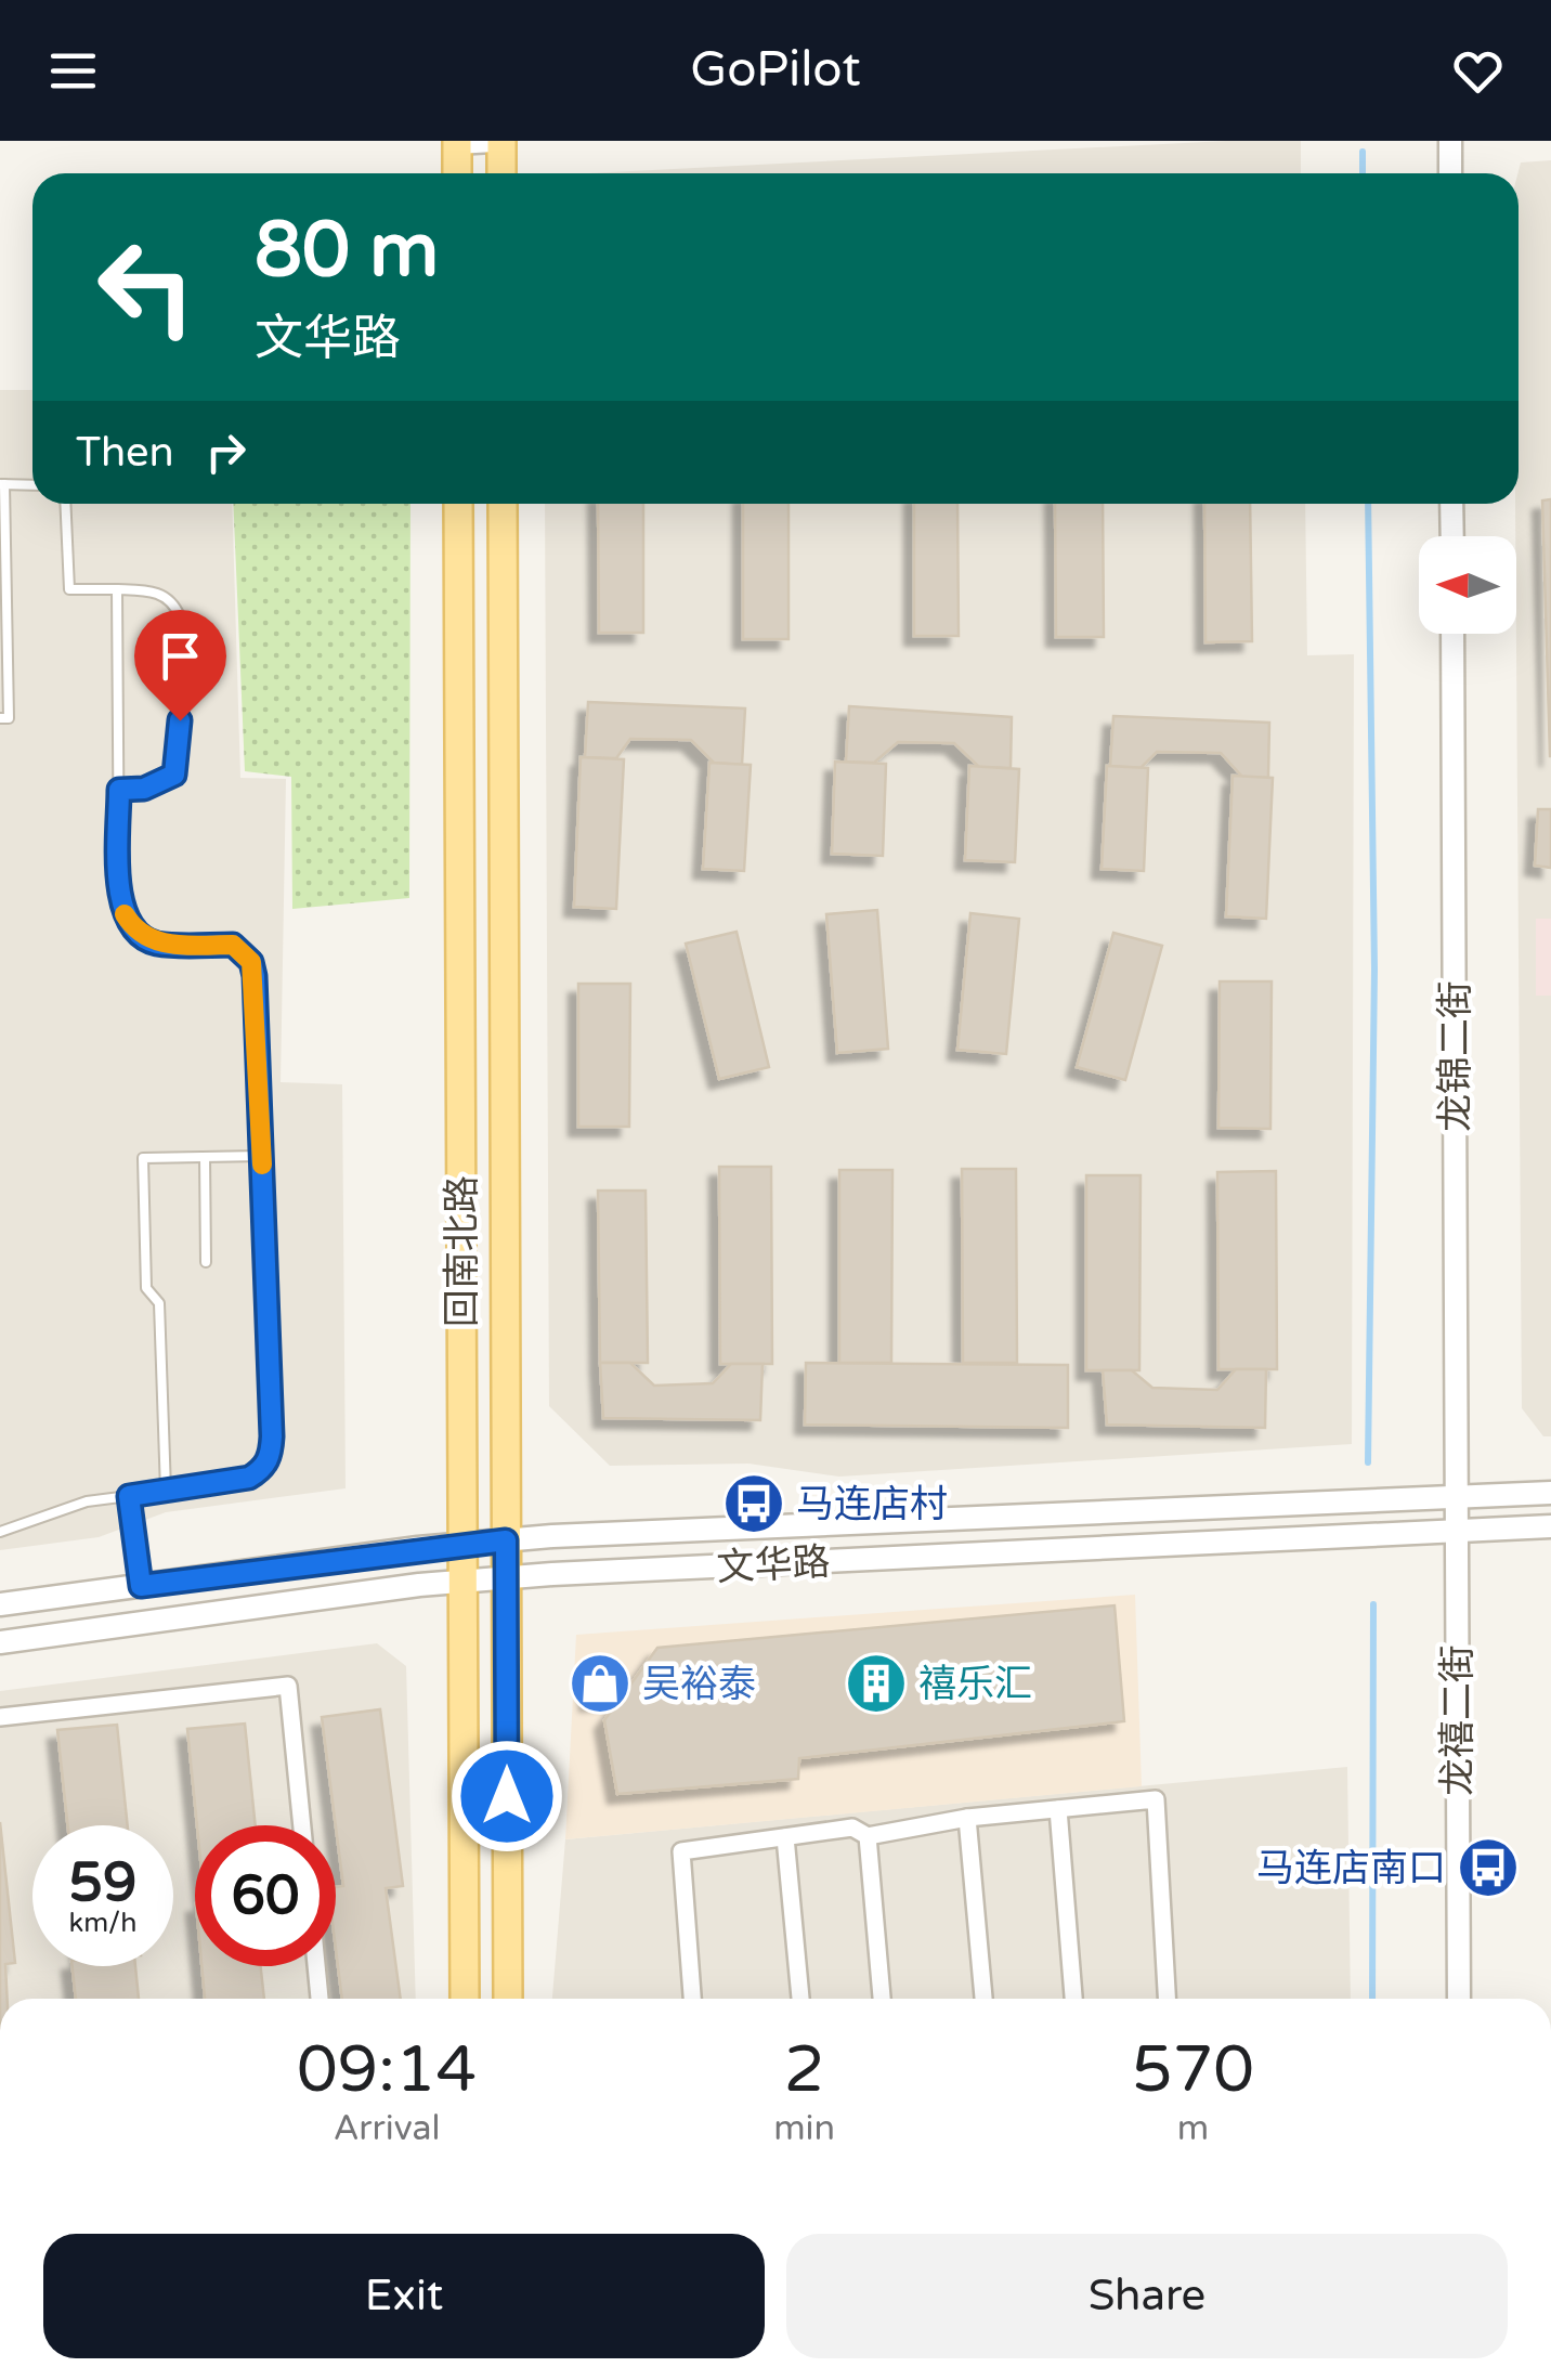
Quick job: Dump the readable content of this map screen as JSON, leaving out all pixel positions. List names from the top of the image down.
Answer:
{
  "streets": {
    "main road": ["回南北路"],
    "street": ["龙锦二街", "文华路", "龙禧二街"]
  },
  "crossings": [
    ["龙锦二街", "文华路"],
    ["龙锦二街", "龙禧二街"],
    ["回南北路", "文华路"],
    ["文华路", "龙禧二街"]
  ],
  "places": {
    "bus stop": ["马连店村", "马连店南口"],
    "shop": ["吴裕泰"],
    "building": ["禧乐汇"]
  },
  "north": "left",
  "page": {
    "header": "GoPilot",
    "turn": ["80 m", "文华路"],
    "then": "Then",
    "speed": "59 km/h",
    "limit": "60",
    "eta": [
      "09:14",
      "Arrival",
      "2",
      "min",
      "570",
      "m"
    ],
    "buttons": ["Exit", "Share"]
  }
}
